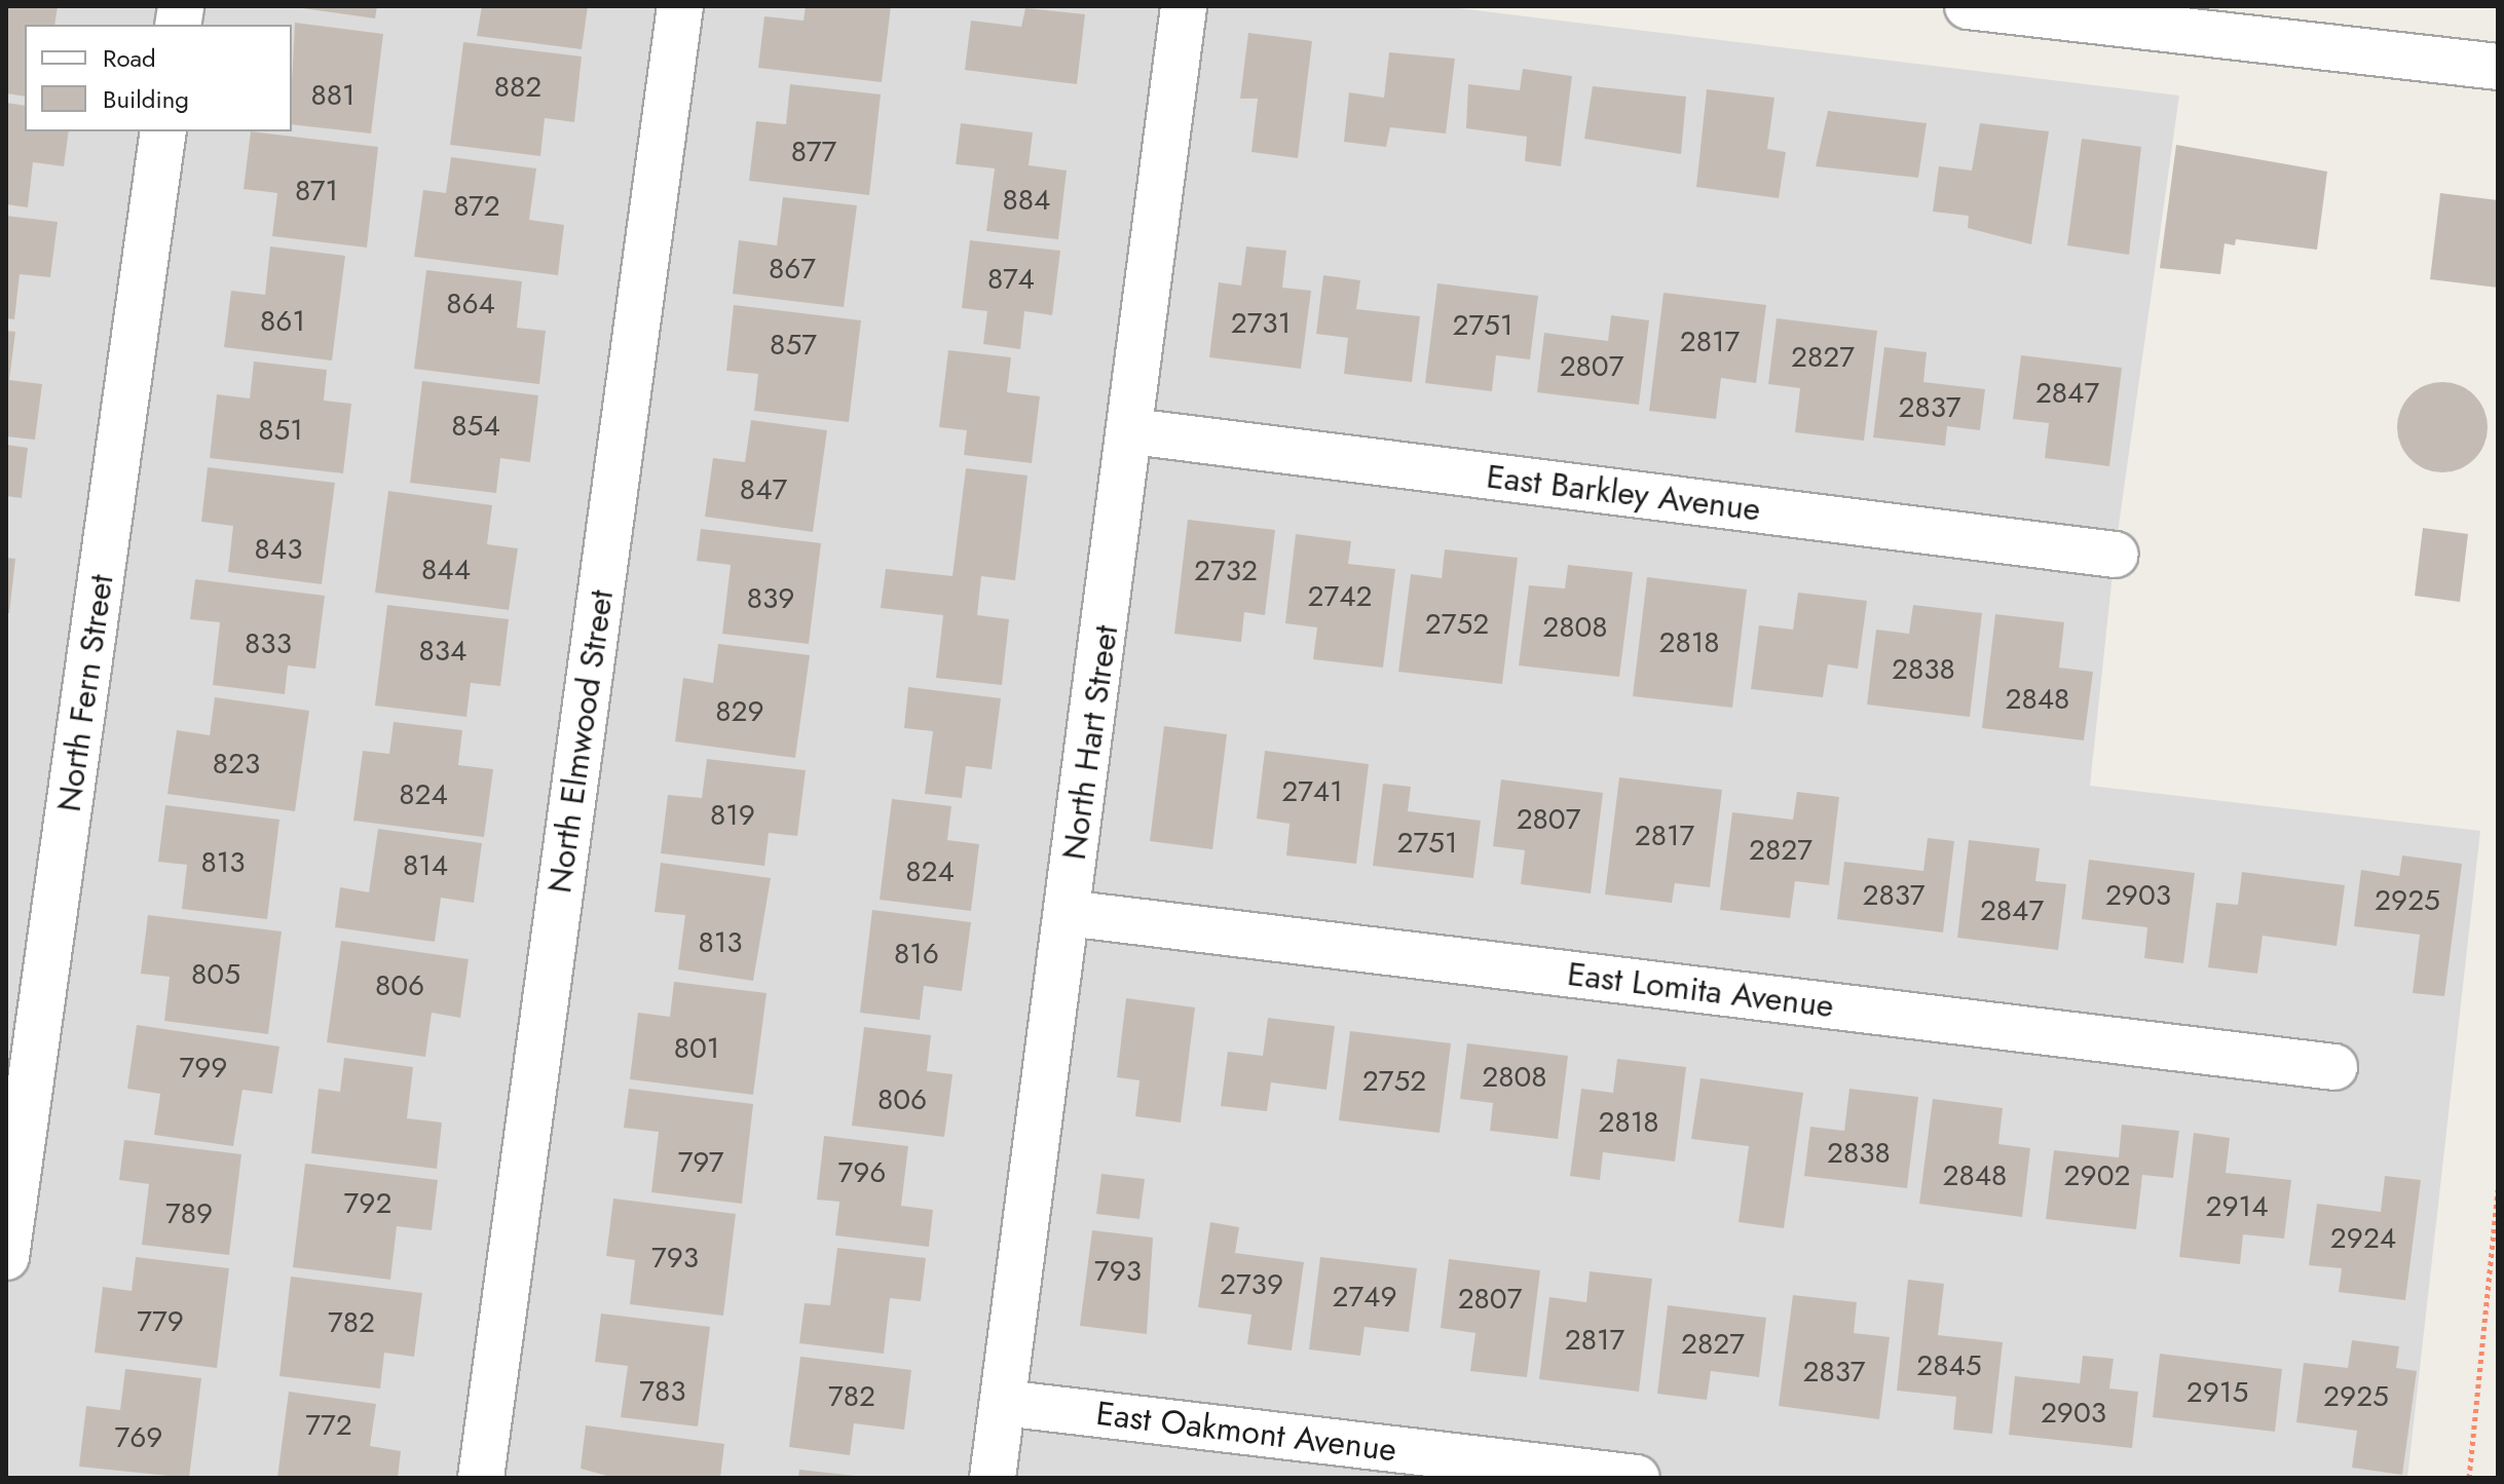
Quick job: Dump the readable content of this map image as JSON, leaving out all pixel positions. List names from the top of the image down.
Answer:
{
  "streets": {
    "street": [
      "East Barkley Avenue",
      "North Fern Street",
      "North Elmwood Street",
      "North Hart Street",
      "East Lomita Avenue",
      "East Oakmont Avenue"
    ]
  },
  "crossings": [
    ["East Barkley Avenue", "North Hart Street"],
    ["North Hart Street", "East Lomita Avenue"],
    ["North Hart Street", "East Oakmont Avenue"]
  ],
  "house_numbers": [
    "882",
    "881",
    "877",
    "871",
    "884",
    "872",
    "867",
    "874",
    "864",
    "861",
    "2731",
    "2751",
    "2817",
    "857",
    "2827",
    "2807",
    "2847",
    "2837",
    "854",
    "851",
    "847",
    "843",
    "844",
    "2732",
    "2742",
    "839",
    "2752",
    "2808",
    "2818",
    "833",
    "834",
    "2838",
    "2848",
    "829",
    "823",
    "2741",
    "824",
    "819",
    "2807",
    "2817",
    "2751",
    "2827",
    "813",
    "814",
    "824",
    "2837",
    "2903",
    "2925",
    "2847",
    "813",
    "816",
    "805",
    "806",
    "801",
    "799",
    "2808",
    "2752",
    "806",
    "2818",
    "2838",
    "797",
    "796",
    "2848",
    "2902",
    "792",
    "2914",
    "789",
    "2924",
    "793",
    "793",
    "2739",
    "2749",
    "2807",
    "779",
    "782",
    "2817",
    "2827",
    "2845",
    "2837",
    "783",
    "2915",
    "782",
    "2925",
    "2903",
    "772",
    "769"
  ],
  "legend": ["Road", "Building"]
}
